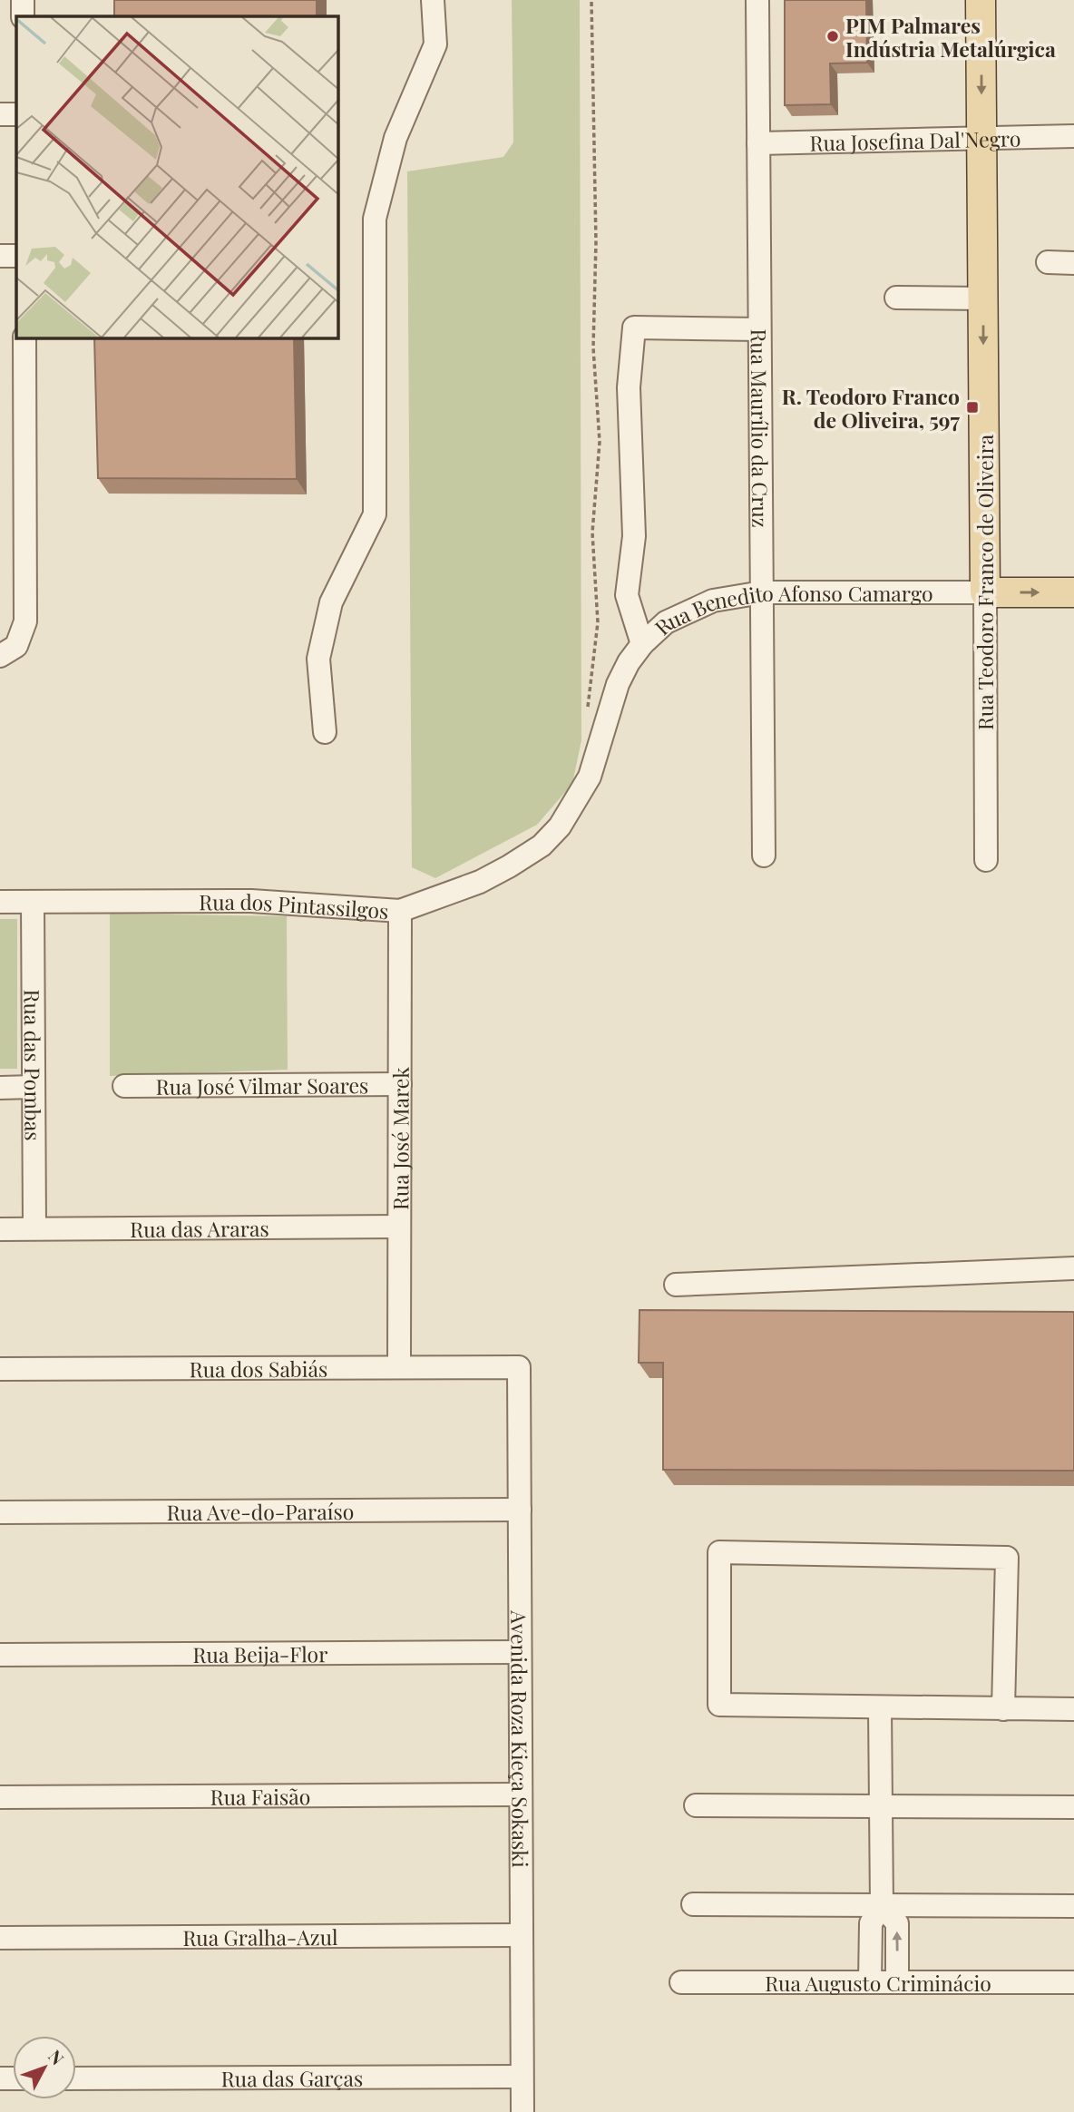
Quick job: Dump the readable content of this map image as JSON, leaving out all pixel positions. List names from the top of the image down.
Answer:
{
  "streets": {
    "main road": ["Rua Teodoro Franco de Oliveira", "Rua Benedito Afonso Camargo"],
    "street": [
      "Rua Josefina Dal'Negro",
      "Rua Maurílio da Cruz",
      "Rua dos Pintassilgos",
      "Rua das Pombas",
      "Rua José Vilmar Soares",
      "Rua José Marek",
      "Rua das Araras",
      "Rua dos Sabiás",
      "Rua Ave-do-Paraíso",
      "Rua Beija-Flor",
      "Avenida Roza Kieça Sokaski",
      "Rua Faisão",
      "Rua Gralha-Azul",
      "Rua Augusto Criminácio",
      "Rua das Garças"
    ]
  },
  "crossings": [
    ["Rua Josefina Dal'Negro", "Rua Maurílio da Cruz"],
    ["Rua Josefina Dal'Negro", "Rua Teodoro Franco de Oliveira"],
    ["Rua Maurílio da Cruz", "Rua Benedito Afonso Camargo"],
    ["Rua Teodoro Franco de Oliveira", "Rua Benedito Afonso Camargo"],
    ["Rua Benedito Afonso Camargo", "Rua dos Pintassilgos"],
    ["Rua dos Pintassilgos", "Rua das Pombas"],
    ["Rua dos Pintassilgos", "Rua José Marek"],
    ["Rua das Pombas", "Rua das Araras"],
    ["Rua José Vilmar Soares", "Rua José Marek"],
    ["Rua José Marek", "Rua das Araras"],
    ["Rua José Marek", "Rua dos Sabiás"],
    ["Rua dos Sabiás", "Avenida Roza Kieça Sokaski"],
    ["Rua Ave-do-Paraíso", "Avenida Roza Kieça Sokaski"],
    ["Rua Beija-Flor", "Avenida Roza Kieça Sokaski"],
    ["Avenida Roza Kieça Sokaski", "Rua Faisão"],
    ["Avenida Roza Kieça Sokaski", "Rua Gralha-Azul"],
    ["Avenida Roza Kieça Sokaski", "Rua das Garças"]
  ],
  "one_way": ["Rua Teodoro Franco de Oliveira"],
  "places": {
    "other": ["PIM Palmares Indústria Metalúrgica"],
    "transit": ["R. Teodoro Franco de Oliveira, 597"]
  },
  "north": "top right"
}
